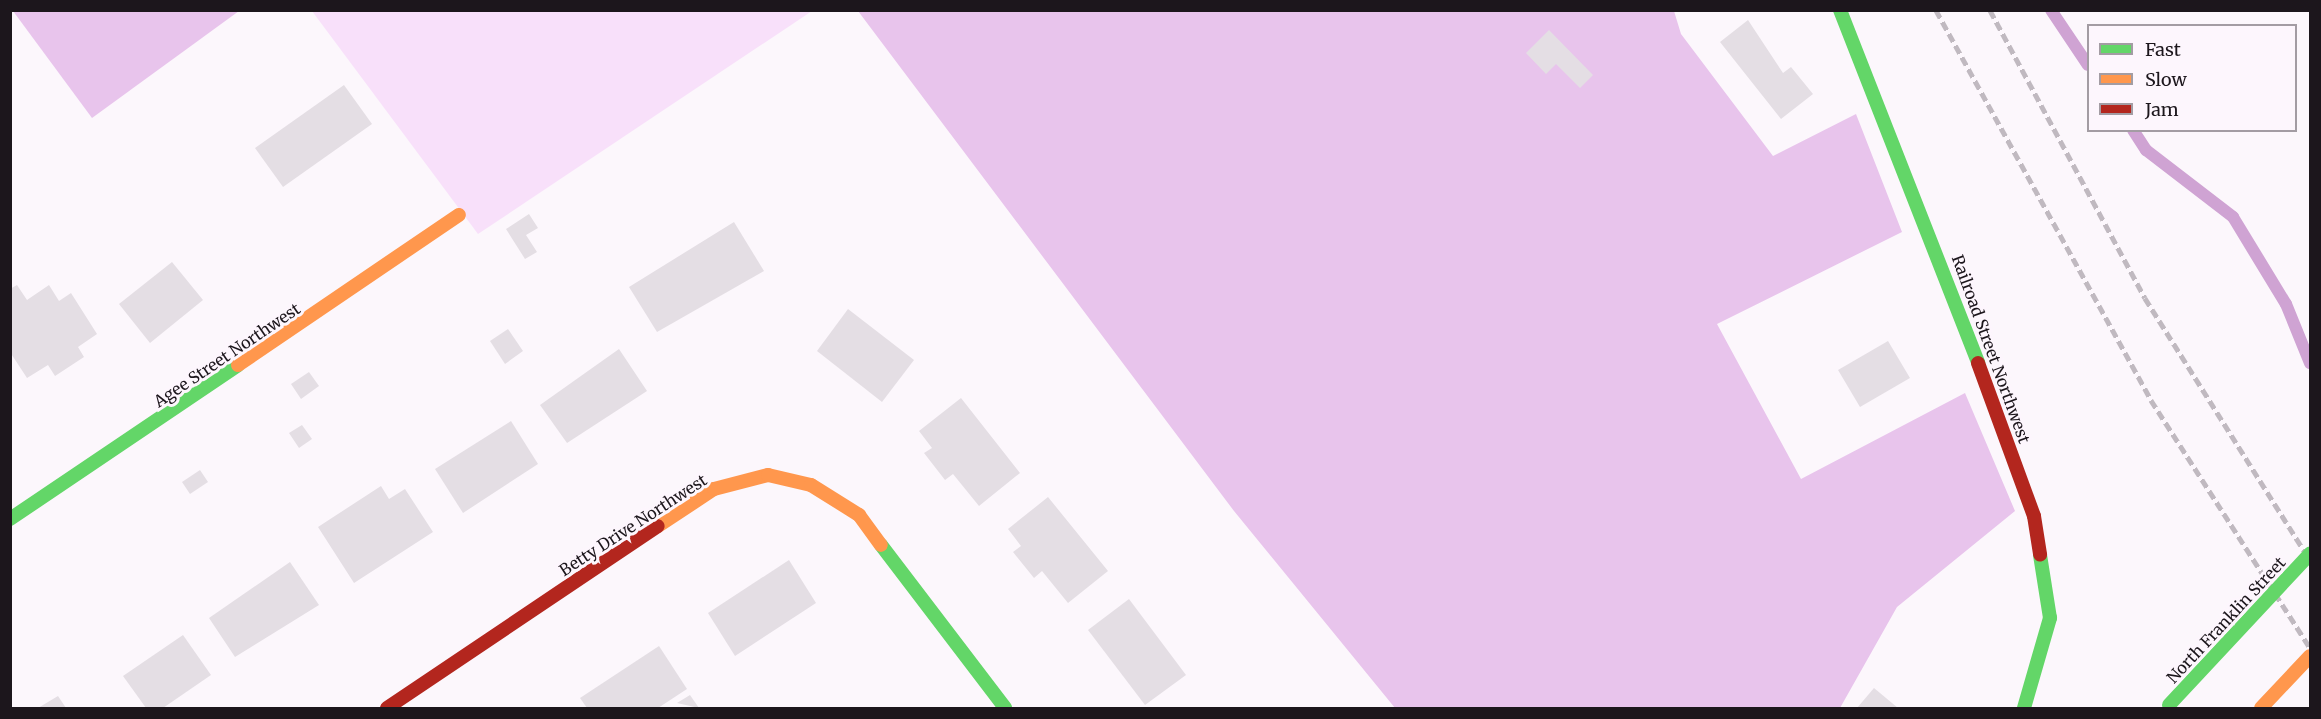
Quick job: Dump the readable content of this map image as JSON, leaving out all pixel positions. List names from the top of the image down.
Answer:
{
  "streets": {
    "street": [
      "Railroad Street Northwest",
      "Agee Street Northwest",
      "Betty Drive Northwest",
      "North Franklin Street"
    ]
  },
  "legend": ["Fast", "Slow", "Jam"]
}
